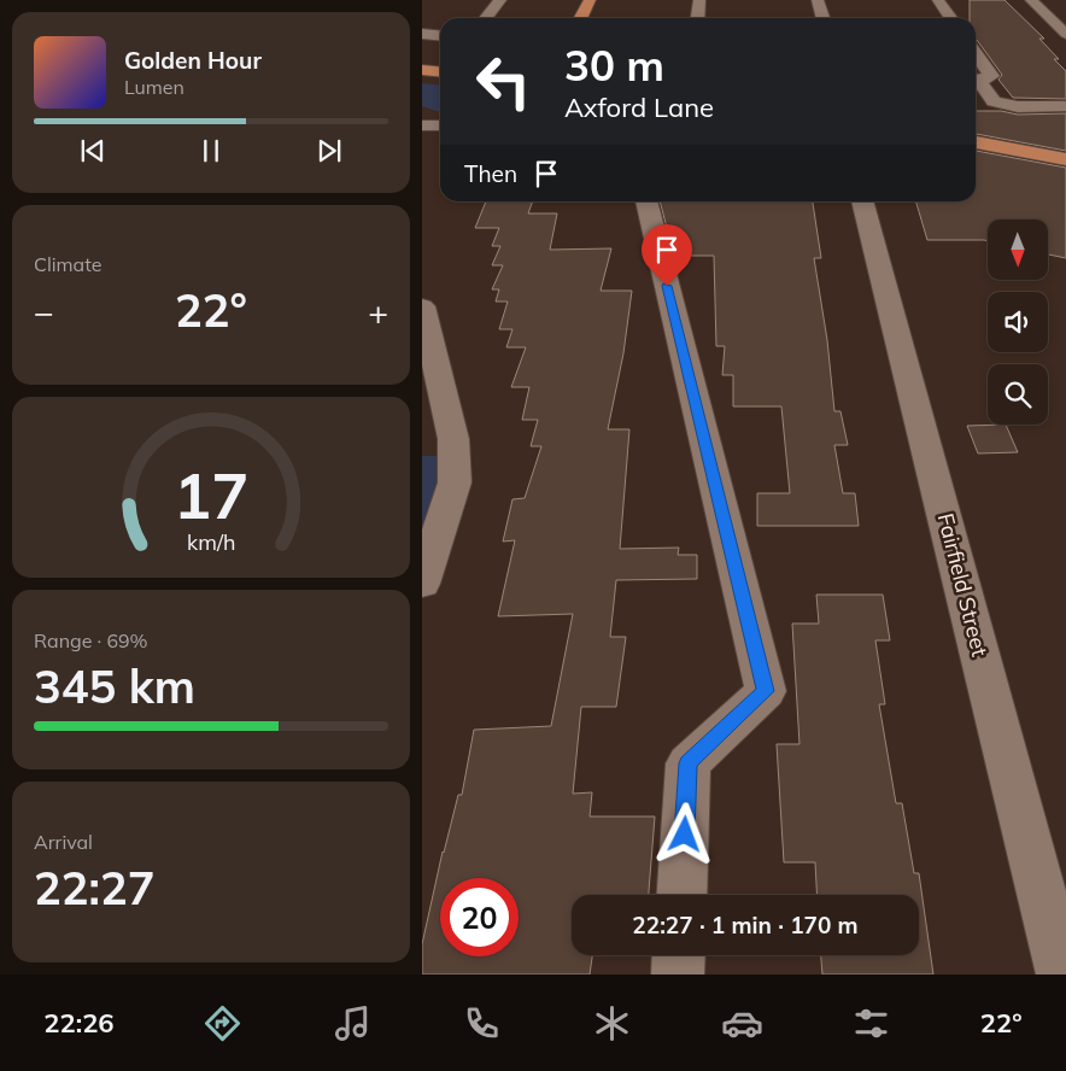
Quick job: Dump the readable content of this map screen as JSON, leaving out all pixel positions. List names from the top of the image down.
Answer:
{
  "streets": {
    "street": ["Fairfield Street"]
  },
  "north": "bottom",
  "page": {
    "turn": ["30 m", "Axford Lane"],
    "song": ["Golden Hour", "Lumen"],
    "then": "Then",
    "tile": [
      "Climate",
      ["Range · 69%", "345 km"],
      ["Arrival", "22:27"]
    ],
    "heat": ["−", "22°", "+"],
    "limit": "20",
    "trip": "22:27 · 1 min · 170 m",
    "tabs": ["22:26", "22°"],
    "gauge": ["17", "km/h"]
  }
}
